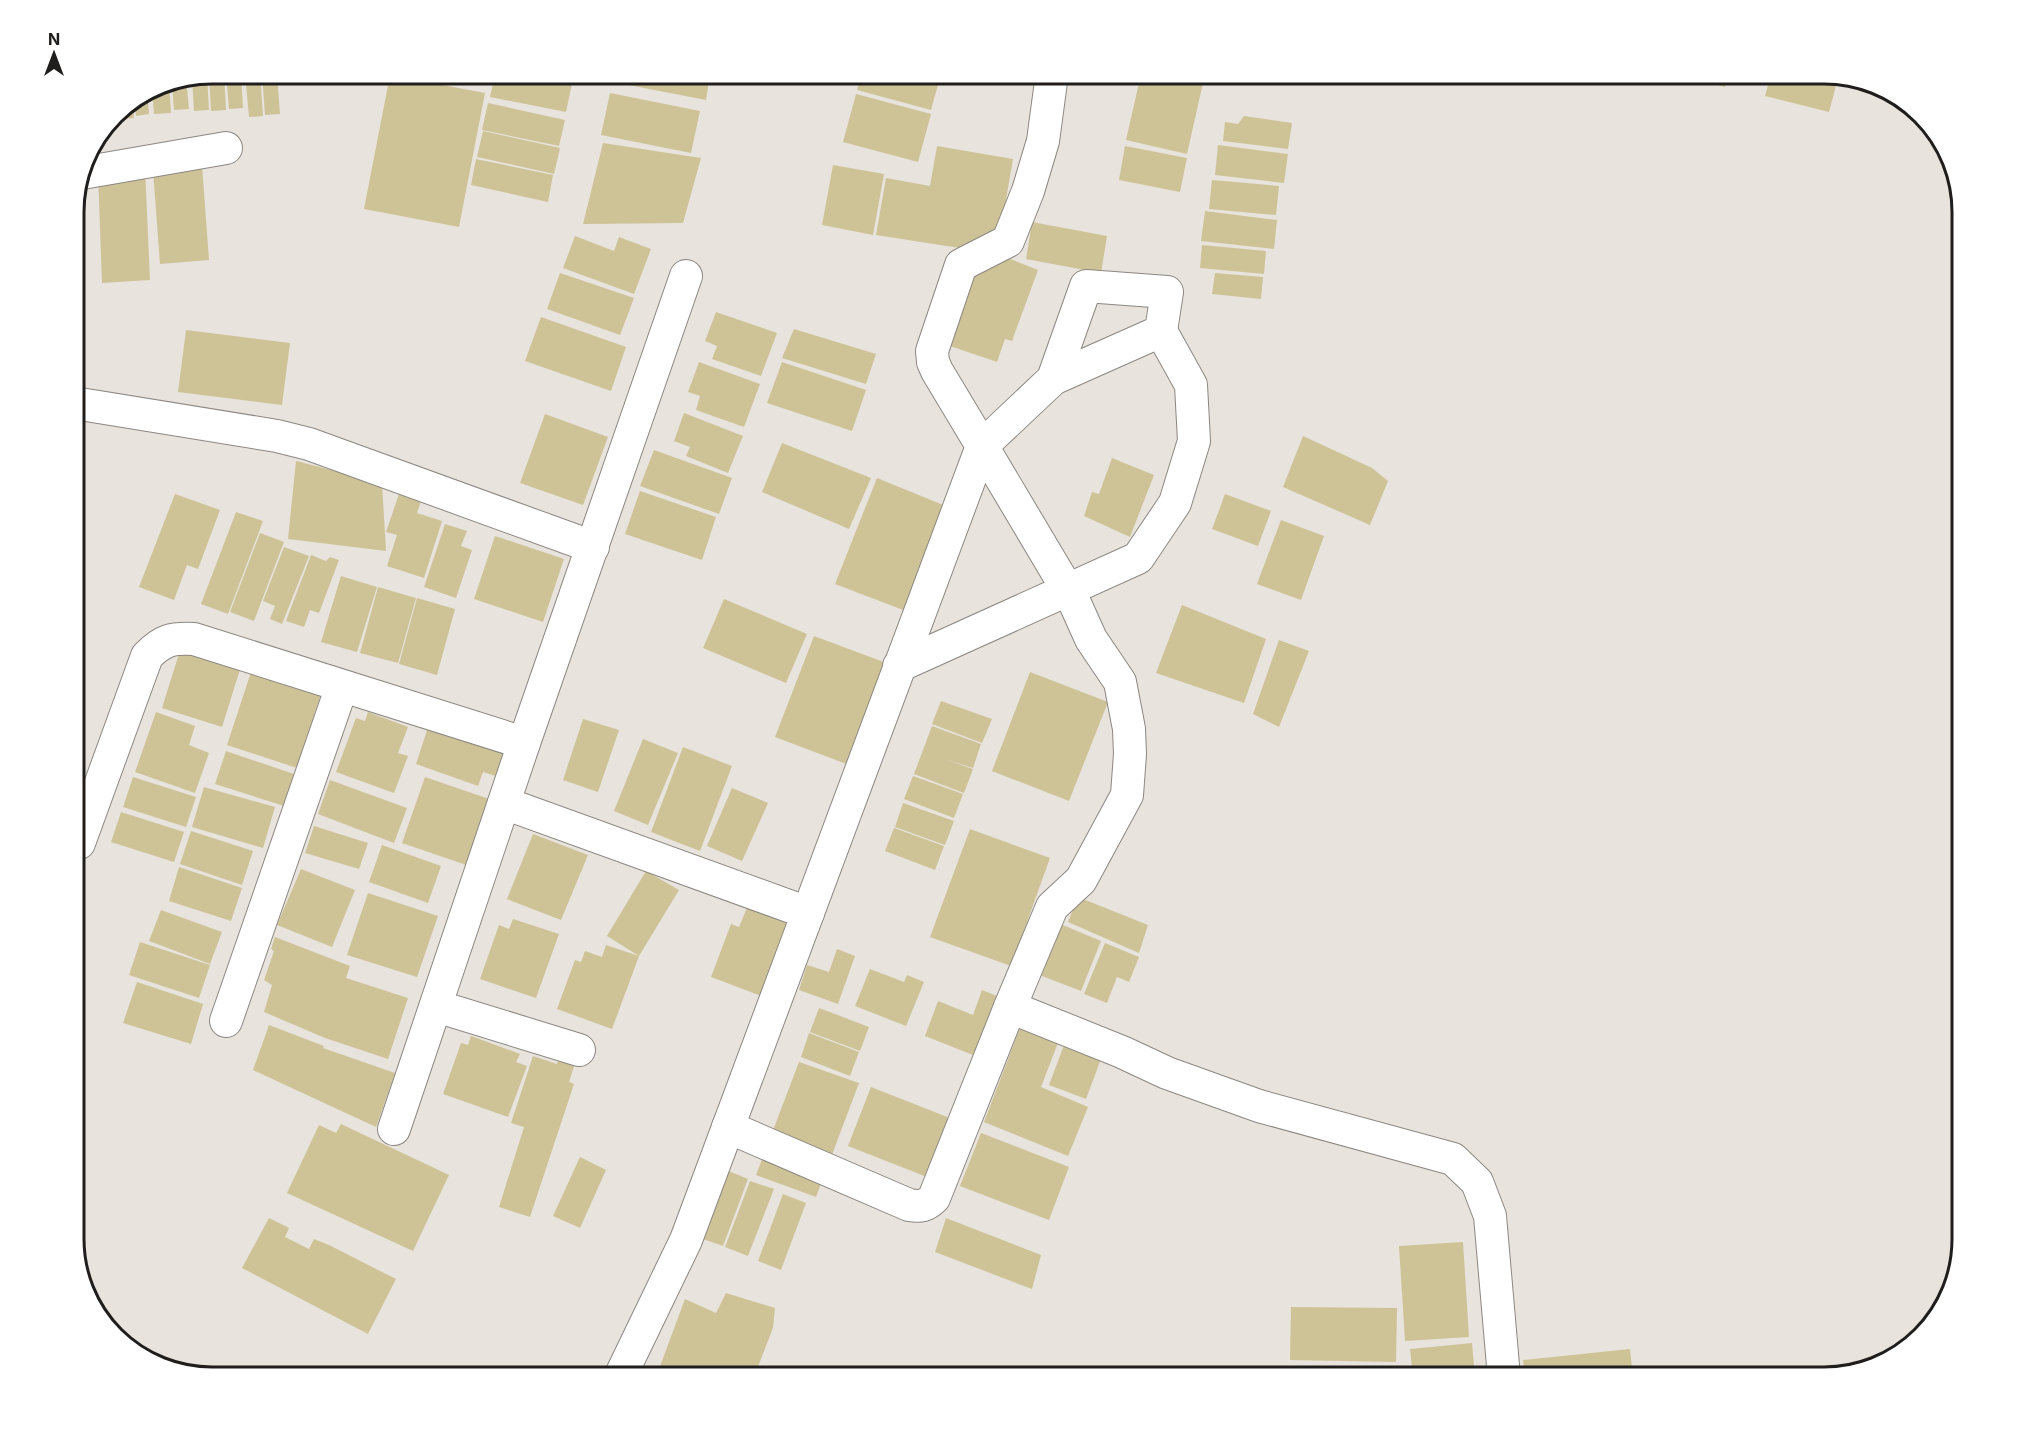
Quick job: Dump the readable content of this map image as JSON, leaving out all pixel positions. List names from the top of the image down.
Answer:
{
  "north": "top"
}
